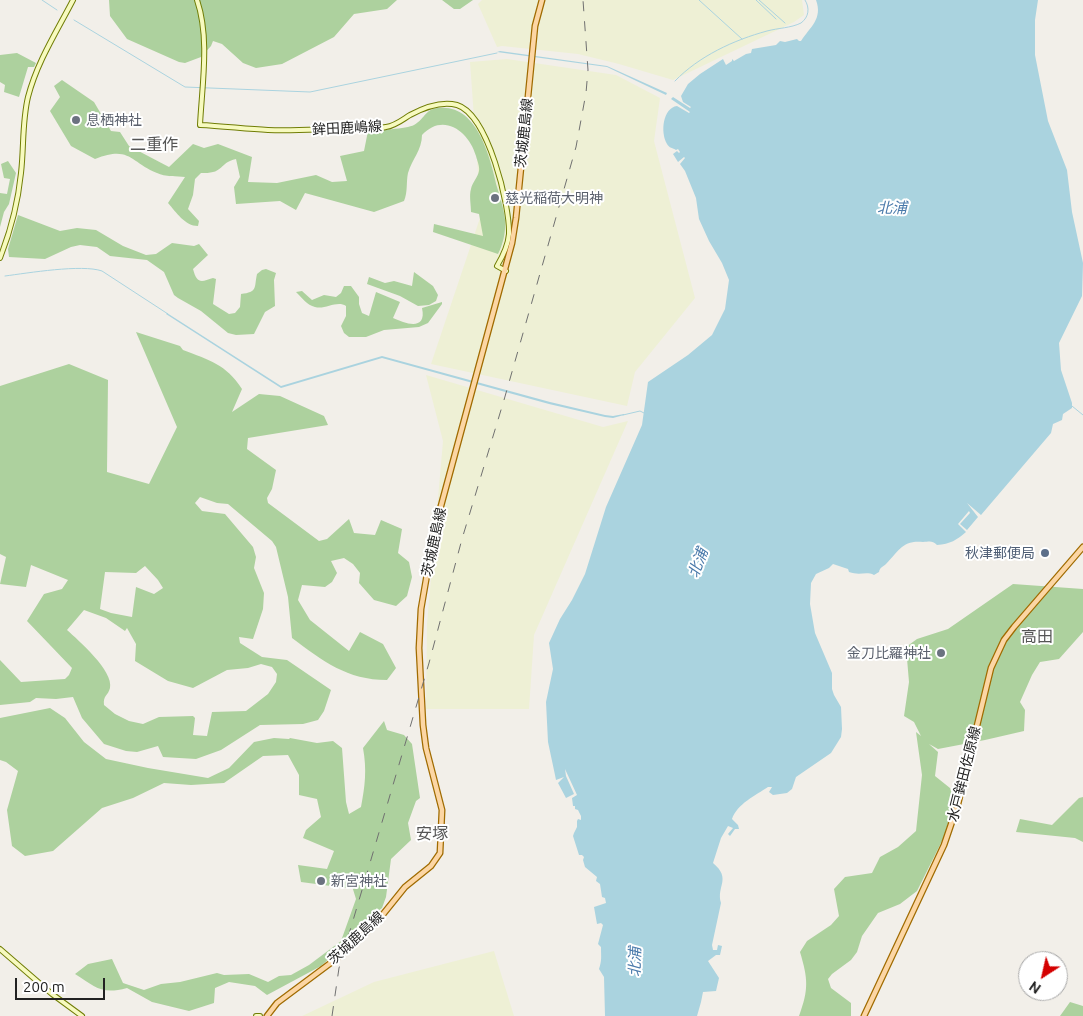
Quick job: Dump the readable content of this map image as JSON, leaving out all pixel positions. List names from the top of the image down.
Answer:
{
  "streets": {
    "main road": ["鉾田鹿嶋線", "茨城鹿島線", "水戸鉾田佐原線"]
  },
  "crossings": [
    ["鉾田鹿嶋線", "茨城鹿島線"]
  ],
  "districts": ["二重作", "高田", "安塚"],
  "water": ["北浦"],
  "places": [
    "息栖神社",
    "慈光稲荷大明神",
    "秋津郵便局",
    "金刀比羅神社",
    "新宮神社"
  ],
  "scale_bar": "200 m",
  "north": "bottom left"
}
